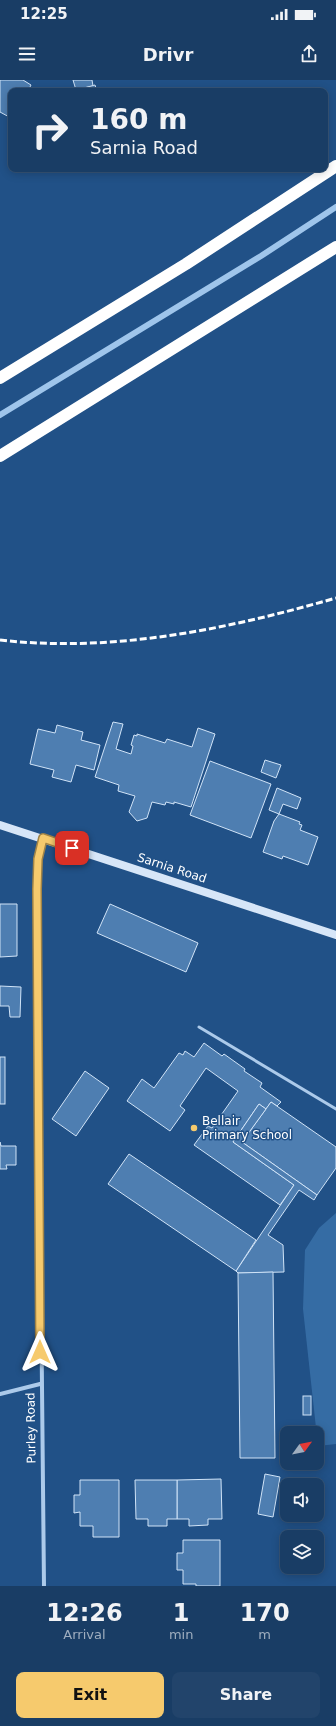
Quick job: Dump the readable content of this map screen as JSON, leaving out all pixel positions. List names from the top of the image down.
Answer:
{
  "streets": {
    "main road": ["Sarnia Road"],
    "street": ["Purley Road"]
  },
  "crossings": [
    ["Sarnia Road", "Purley Road"]
  ],
  "places": ["Bellair Primary School"],
  "north": "top right",
  "page": {
    "status": "12:25",
    "header": "Drivr",
    "turn": ["160 m", "Sarnia Road"],
    "eta": [
      "12:26",
      "Arrival",
      "1",
      "min",
      "170",
      "m"
    ],
    "buttons": ["Exit", "Share"]
  }
}
